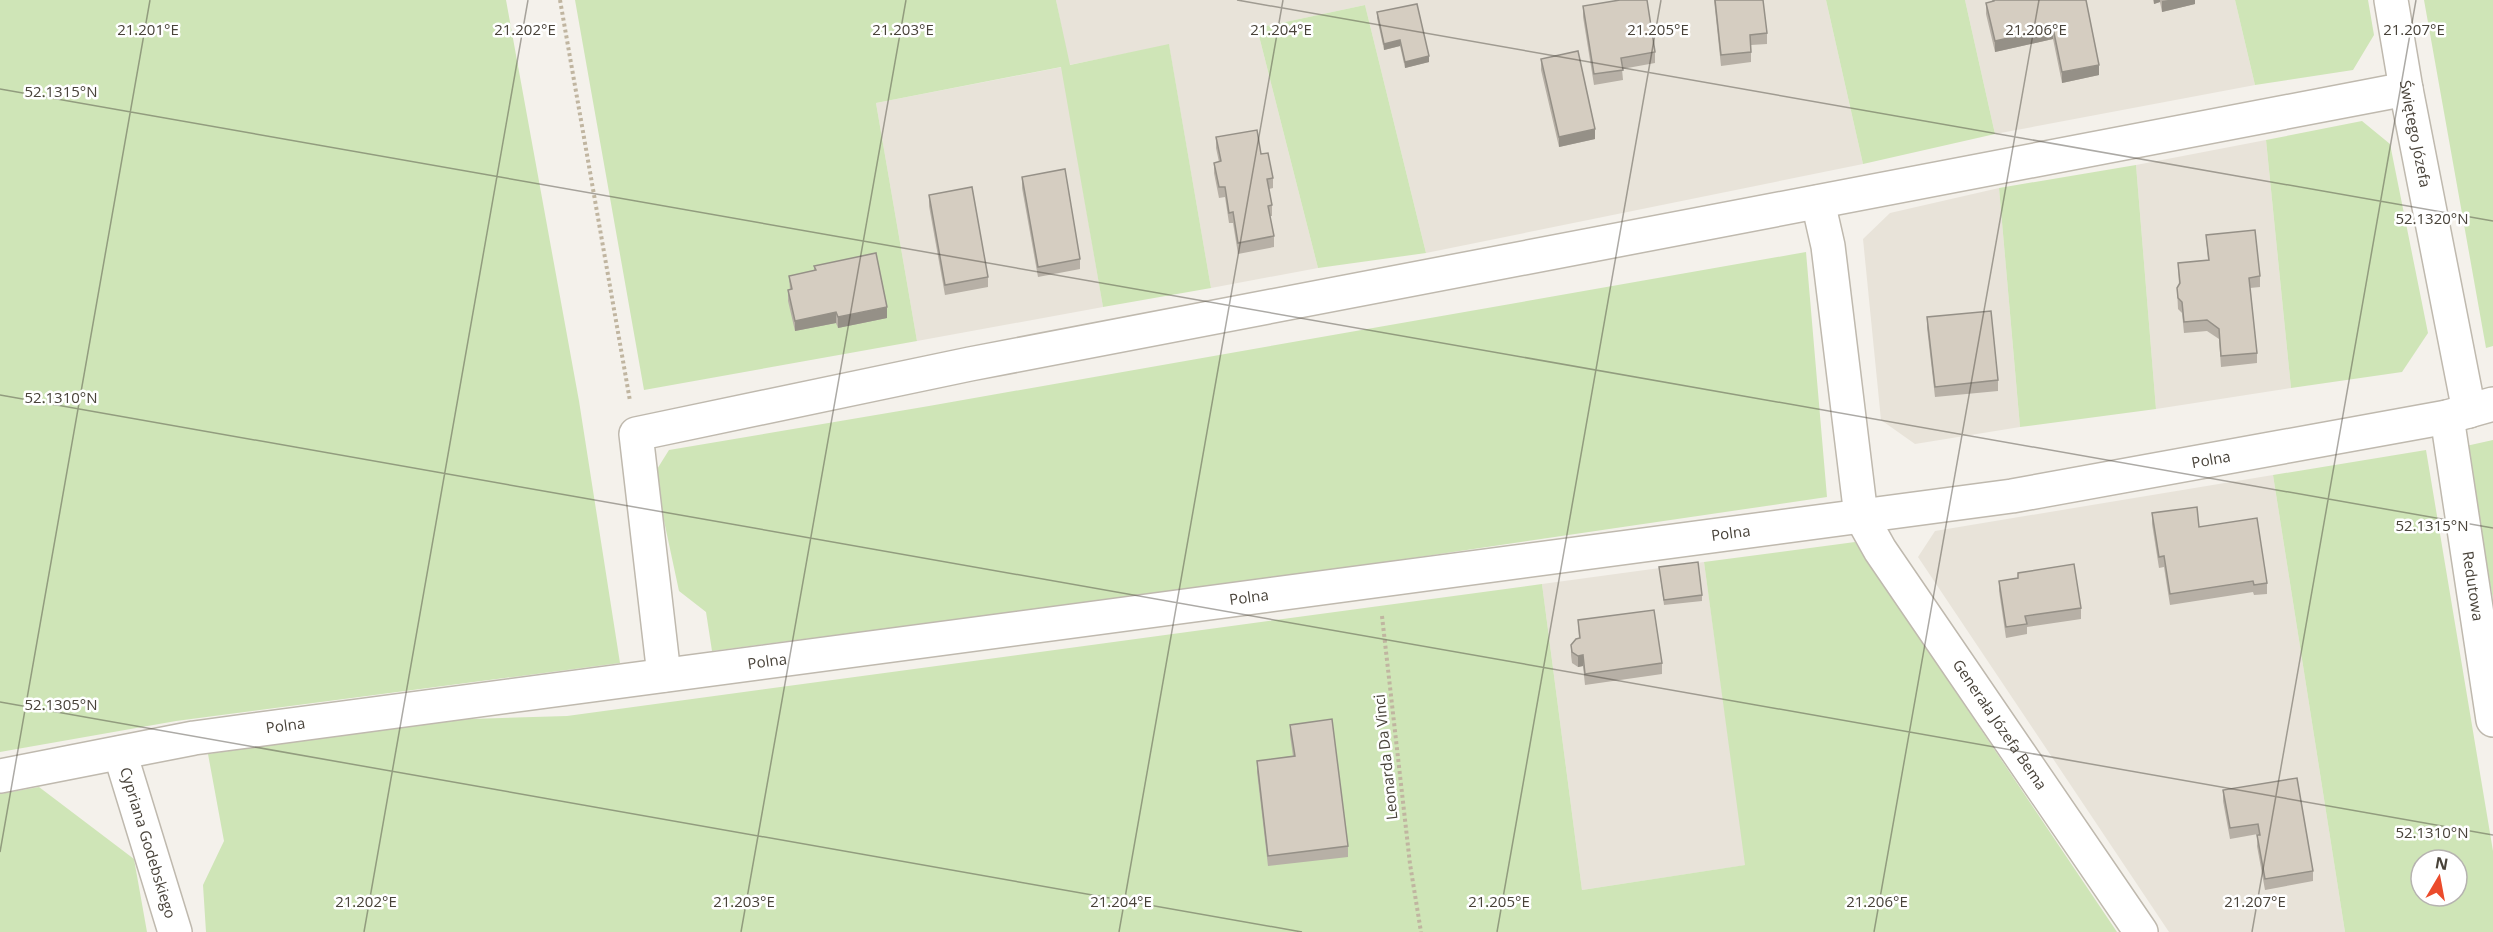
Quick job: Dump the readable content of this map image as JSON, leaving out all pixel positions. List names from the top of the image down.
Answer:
{
  "streets": {
    "street": [
      "Świętego Józefa",
      "Polna",
      "Redutowa",
      "Generała Józefa Bema",
      "Cypriana Godebskiego"
    ],
    "path": ["Leonarda Da Vinci"]
  },
  "crossings": [
    ["Świętego Józefa", "Polna"],
    ["Świętego Józefa", "Redutowa"],
    ["Polna", "Redutowa"],
    ["Polna", "Generała Józefa Bema"],
    ["Polna", "Leonarda Da Vinci"],
    ["Polna", "Cypriana Godebskiego"]
  ],
  "north": "top",
  "coordinates": [
    "21.201°E",
    "21.202°E",
    "21.205°E",
    "21.207°E",
    "21.203°E",
    "21.204°E",
    "21.206°E",
    "52.1315°N",
    "52.1320°N",
    "52.1310°N",
    "52.1305°N"
  ]
}
